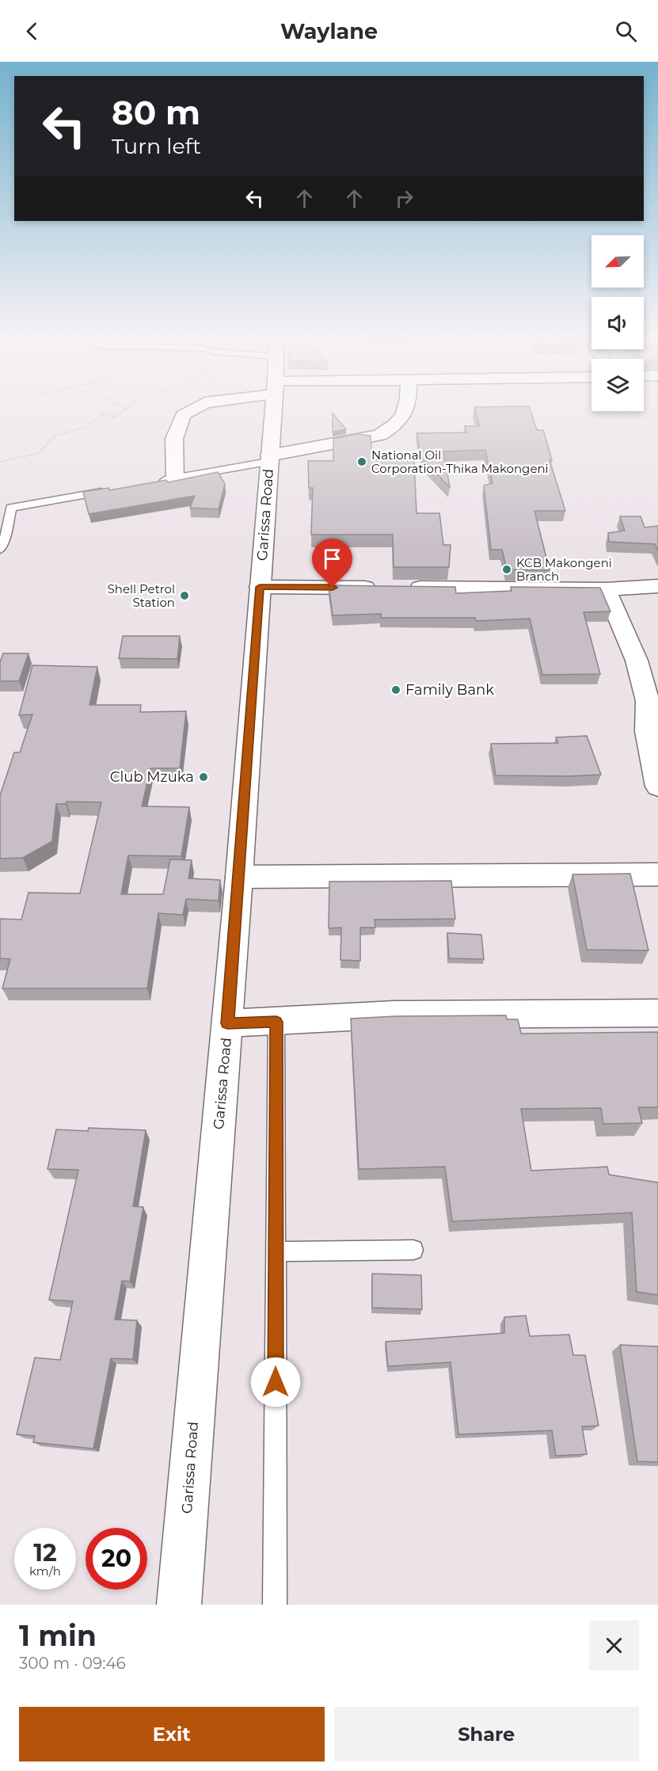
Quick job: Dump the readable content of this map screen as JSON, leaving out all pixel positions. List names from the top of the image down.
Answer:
{
  "streets": {
    "main road": ["Garissa Road"]
  },
  "places": [
    "National Oil Corporation-Thika Makongeni",
    "KCB Makongeni Branch",
    "Shell Petrol Station",
    "Family Bank",
    "Club Mzuka"
  ],
  "north": "bottom left",
  "page": {
    "header": "Waylane",
    "turn": ["80 m", "Turn left"],
    "speed": "12 km/h",
    "limit": "20",
    "heading": ["1 min", "300 m · 09:46"],
    "buttons": ["Exit", "Share"]
  }
}
